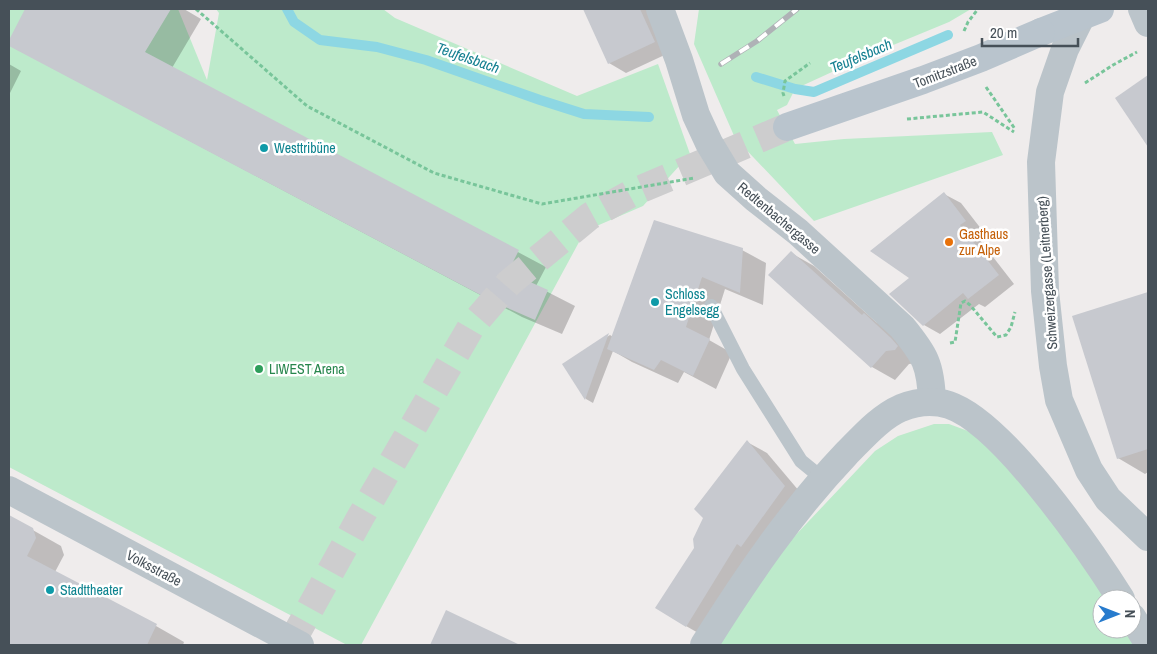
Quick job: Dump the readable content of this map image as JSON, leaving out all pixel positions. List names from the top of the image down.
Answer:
{
  "streets": {
    "main road": ["Tomitzstraße"],
    "street": ["Redtenbachergasse", "Schweizergasse (Leitnerberg)", "Volksstraße"]
  },
  "crossings": [
    ["Tomitzstraße", "Schweizergasse (Leitnerberg)"]
  ],
  "water": ["Teufelsbach"],
  "places": [
    "Westtribüne",
    "Gasthaus zur Alpe",
    "Schloss Engelsegg",
    "LIWEST Arena",
    "Stadttheater"
  ],
  "scale_bar": "20 m",
  "north": "right"
}
